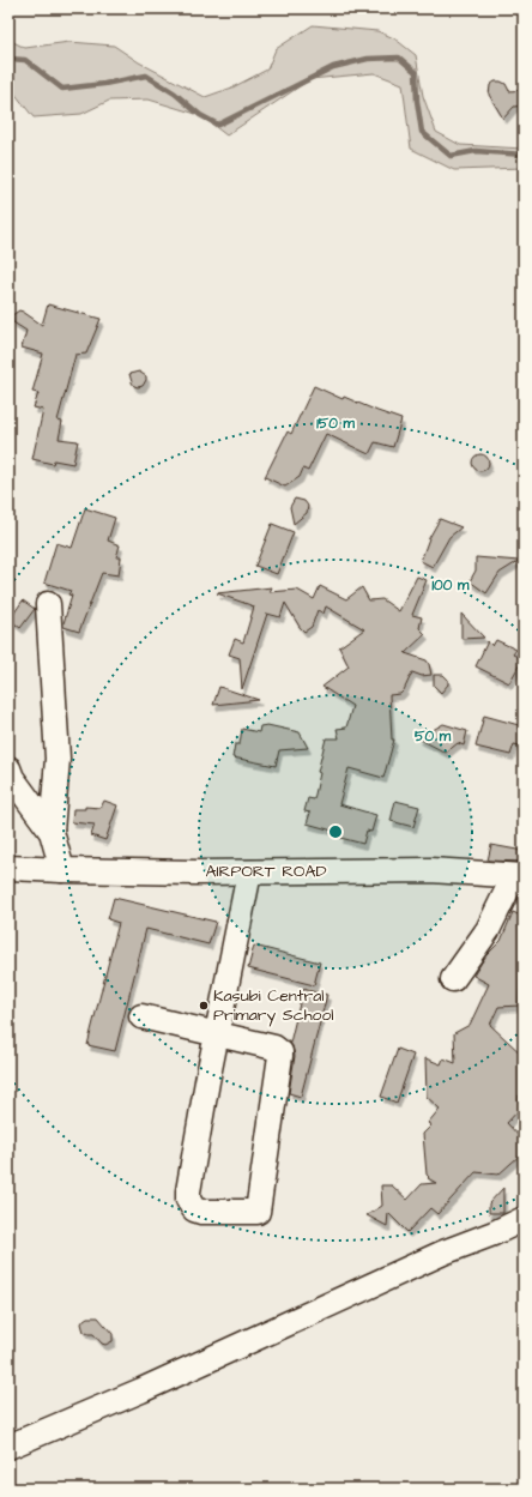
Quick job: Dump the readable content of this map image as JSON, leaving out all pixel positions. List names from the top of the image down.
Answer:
{
  "streets": {
    "street": ["AIRPORT ROAD"]
  },
  "places": ["Kasubi Central Primary School"],
  "rings": ["150 m", "100 m", "50 m"]
}
